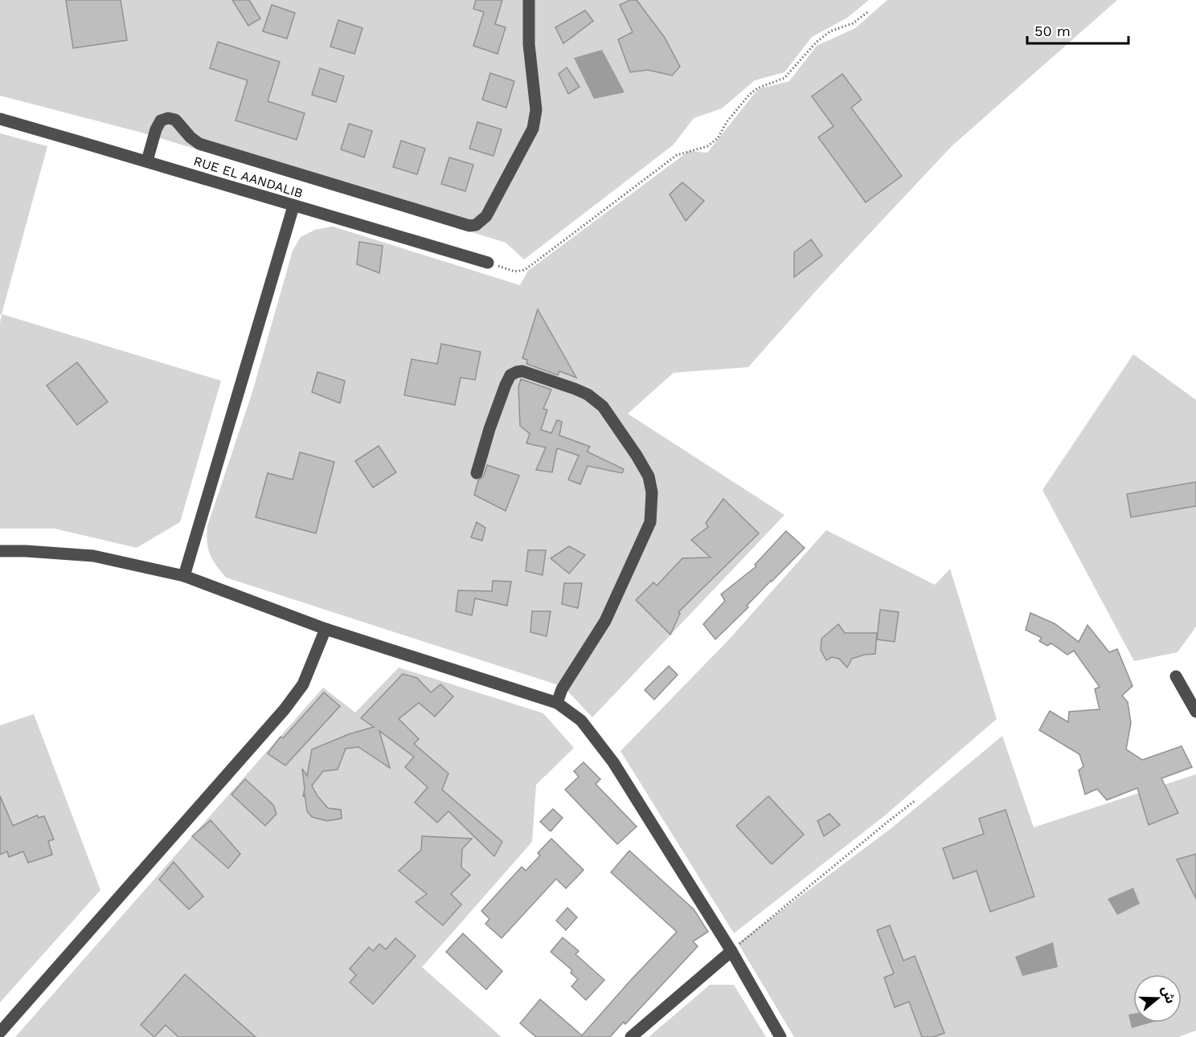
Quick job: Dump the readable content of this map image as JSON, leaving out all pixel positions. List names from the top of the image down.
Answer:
{
  "streets": {
    "street": ["RUE EL AANDALIB"]
  },
  "scale_bar": "50 m",
  "north": "right"
}
